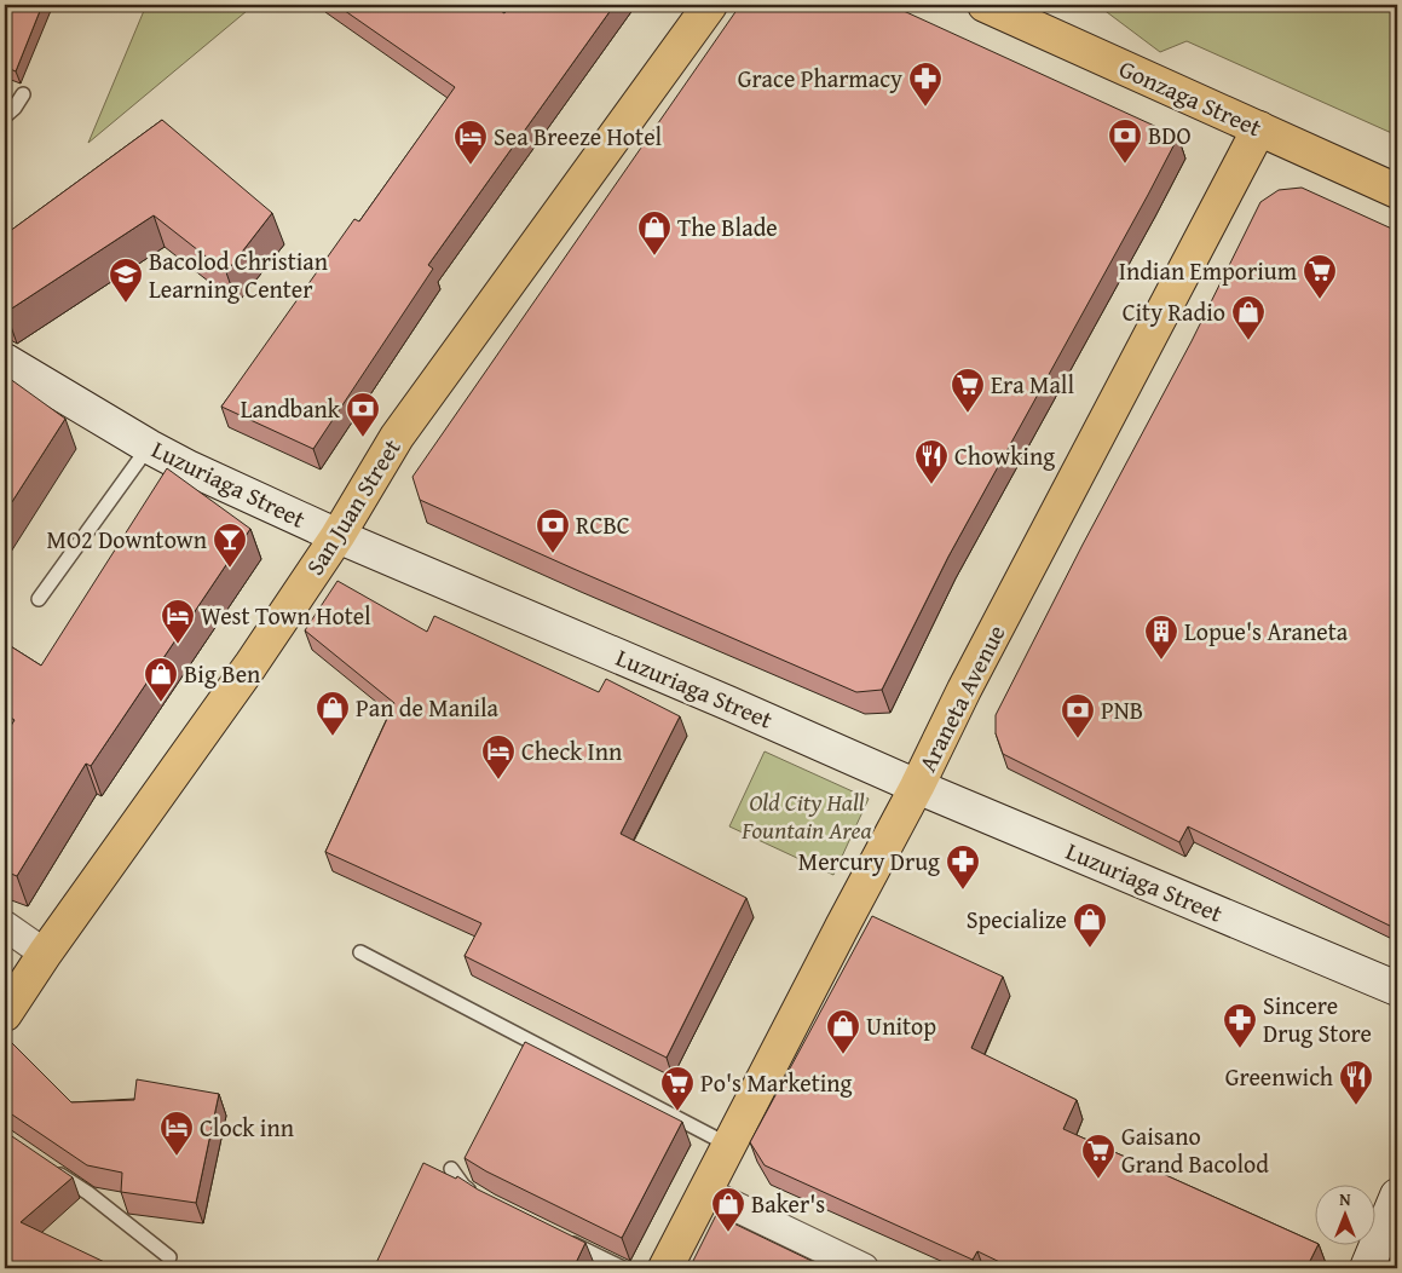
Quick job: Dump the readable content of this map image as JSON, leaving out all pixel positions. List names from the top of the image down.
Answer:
{
  "streets": {
    "main road": ["Gonzaga Street", "San Juan Street", "Araneta Avenue"],
    "street": ["Luzuriaga Street"]
  },
  "crossings": [
    ["Gonzaga Street", "Araneta Avenue"],
    ["Luzuriaga Street", "San Juan Street"],
    ["Luzuriaga Street", "Araneta Avenue"]
  ],
  "parks": ["Old City Hall Fountain Area"],
  "places": {
    "pharmacy": ["Grace Pharmacy", "Mercury Drug", "Sincere Drug Store"],
    "bank": [
      "BDO",
      "Landbank",
      "RCBC",
      "PNB"
    ],
    "hotel": [
      "Sea Breeze Hotel",
      "West Town Hotel",
      "Check Inn",
      "Clock inn"
    ],
    "shop": [
      "The Blade",
      "City Radio",
      "Big Ben",
      "Pan de Manila",
      "Specialize",
      "Unitop",
      "Baker's"
    ],
    "supermarket": [
      "Indian Emporium",
      "Era Mall",
      "Po's Marketing",
      "Gaisano Grand Bacolod"
    ],
    "school or university": ["Bacolod Christian Learning Center"],
    "restaurant": ["Chowking", "Greenwich"],
    "bar": ["MO2 Downtown"],
    "building": ["Lopue's Araneta"]
  },
  "north": "top"
}
